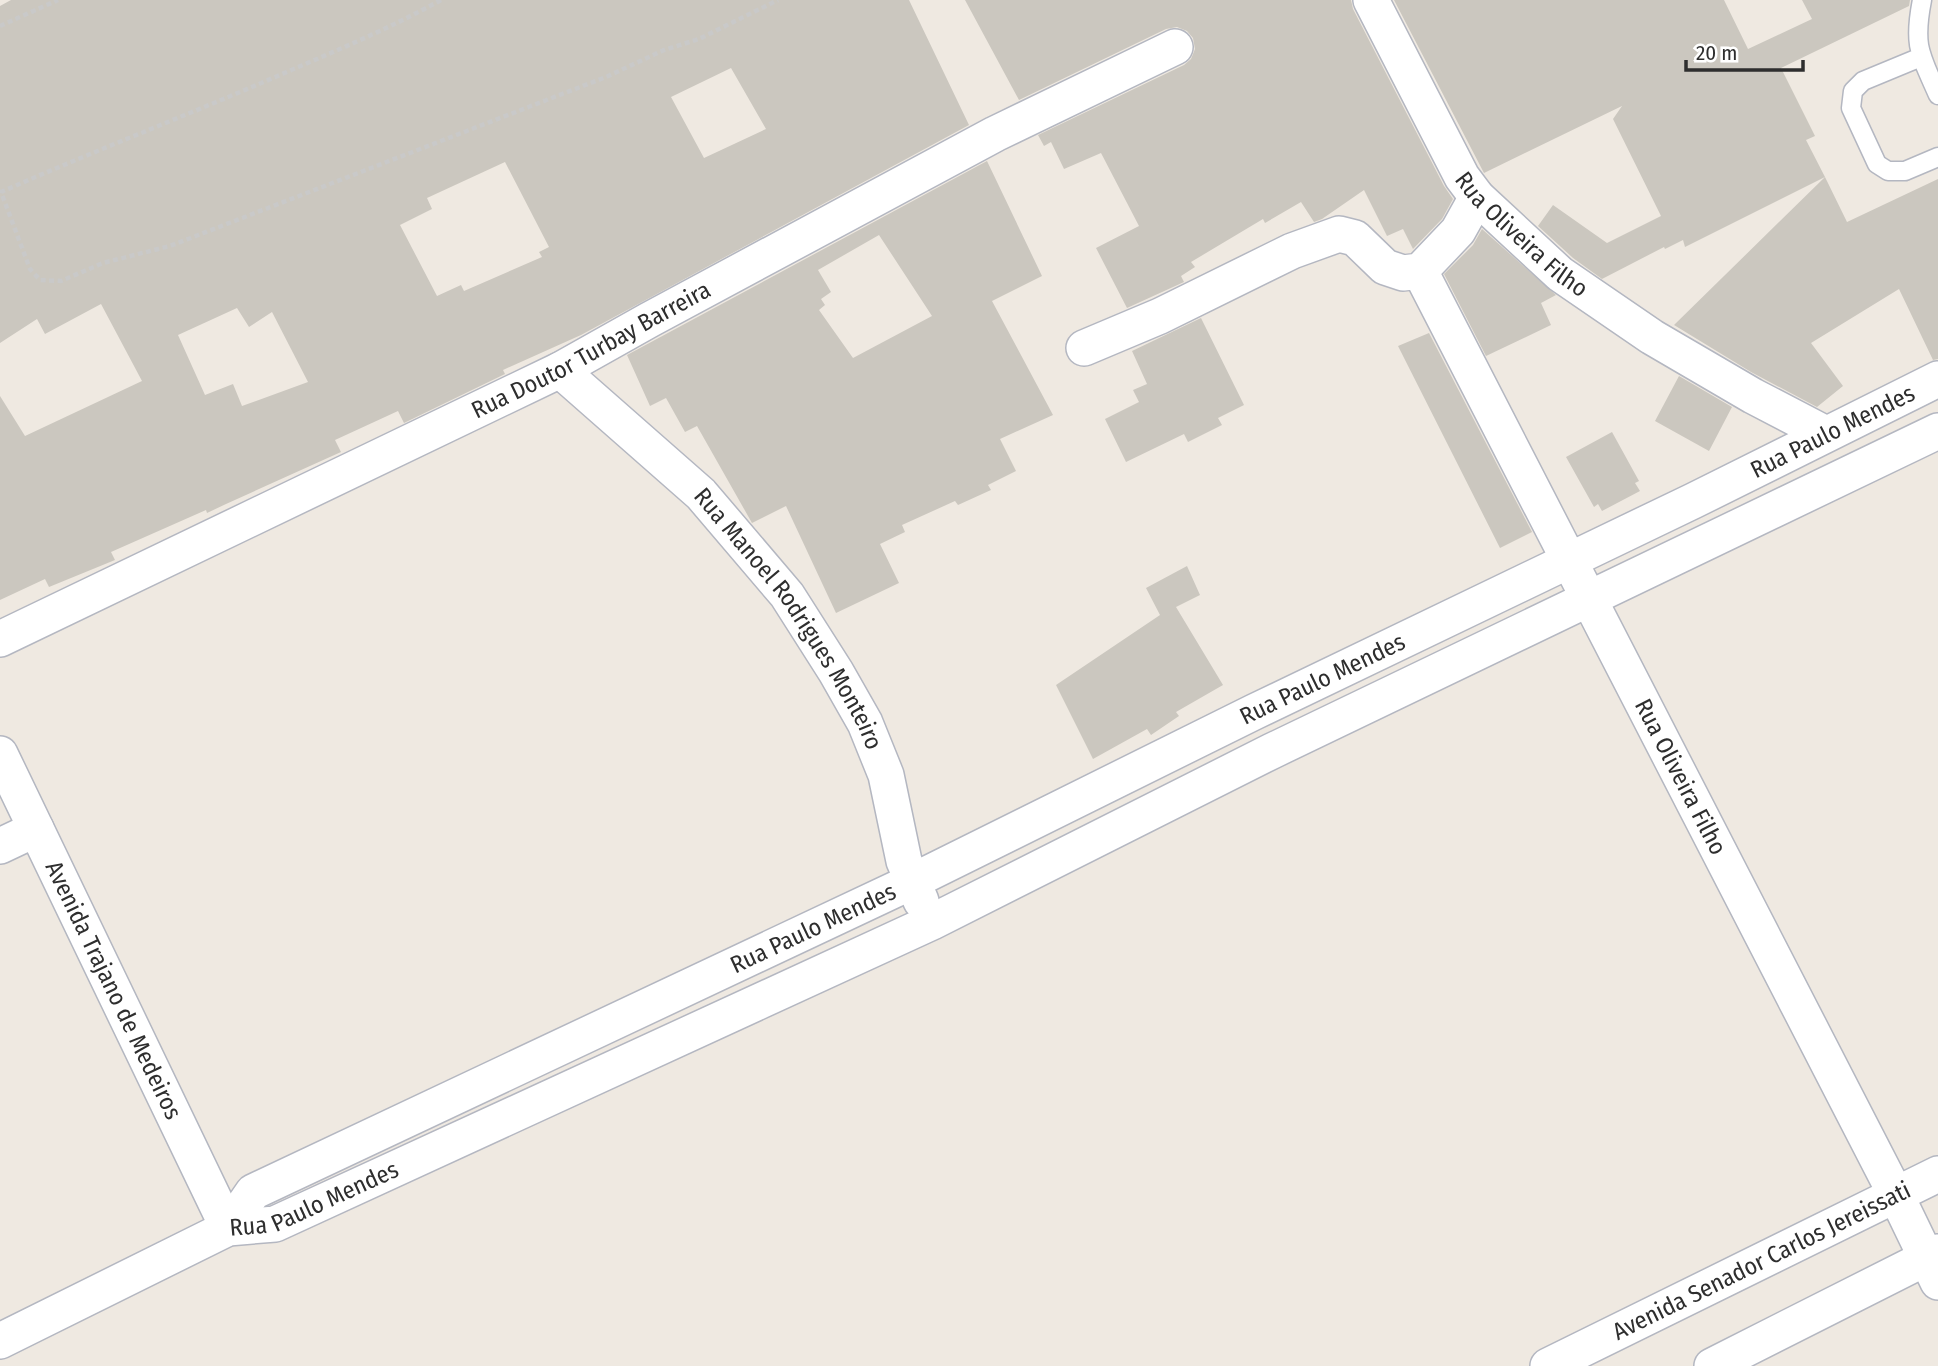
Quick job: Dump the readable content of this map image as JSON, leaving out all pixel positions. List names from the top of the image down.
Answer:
{
  "streets": {
    "street": [
      "Rua Oliveira Filho",
      "Rua Doutor Turbay Barreira",
      "Rua Paulo Mendes",
      "Rua Manoel Rodrigues Monteiro",
      "Avenida Trajano de Medeiros",
      "Avenida Senador Carlos Jereissati"
    ]
  },
  "crossings": [
    ["Rua Oliveira Filho", "Rua Paulo Mendes"],
    ["Rua Oliveira Filho", "Avenida Senador Carlos Jereissati"],
    ["Rua Doutor Turbay Barreira", "Rua Manoel Rodrigues Monteiro"],
    ["Rua Paulo Mendes", "Rua Manoel Rodrigues Monteiro"],
    ["Rua Paulo Mendes", "Avenida Trajano de Medeiros"]
  ],
  "scale_bar": "20 m"
}
